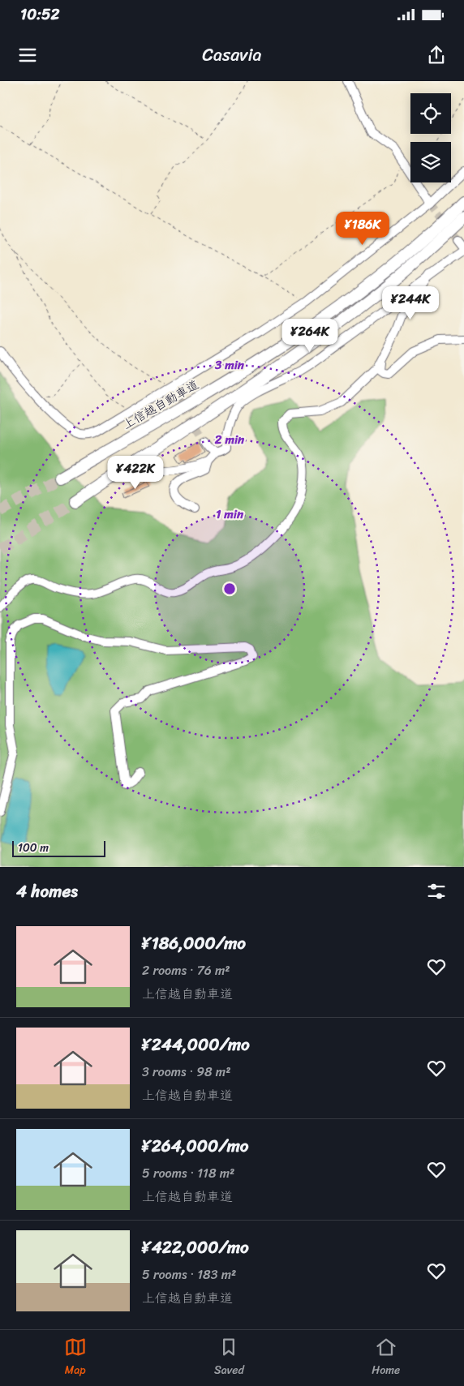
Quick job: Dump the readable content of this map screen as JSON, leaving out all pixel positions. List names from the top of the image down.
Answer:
{
  "streets": {
    "highway": ["上信越自動車道"]
  },
  "scale_bar": "100 m",
  "page": {
    "status": "10:52",
    "header": "Casavia",
    "price": [
      "¥186K",
      "¥244K",
      "¥264K",
      "¥422K"
    ],
    "scale": "100 m",
    "heading": "4 homes",
    "list": [
      {
        "name": "¥186,000/mo",
        "note": "2 rooms · 76 m² · 上信越自動車道"
      },
      {
        "name": "¥244,000/mo",
        "note": "3 rooms · 98 m² · 上信越自動車道"
      },
      {
        "name": "¥264,000/mo",
        "note": "5 rooms · 118 m² · 上信越自動車道"
      },
      {
        "name": "¥422,000/mo",
        "note": "5 rooms · 183 m² · 上信越自動車道"
      }
    ],
    "tabs": ["Map", "Saved", "Home"]
  },
  "rings": ["3 min", "2 min", "1 min"]
}
